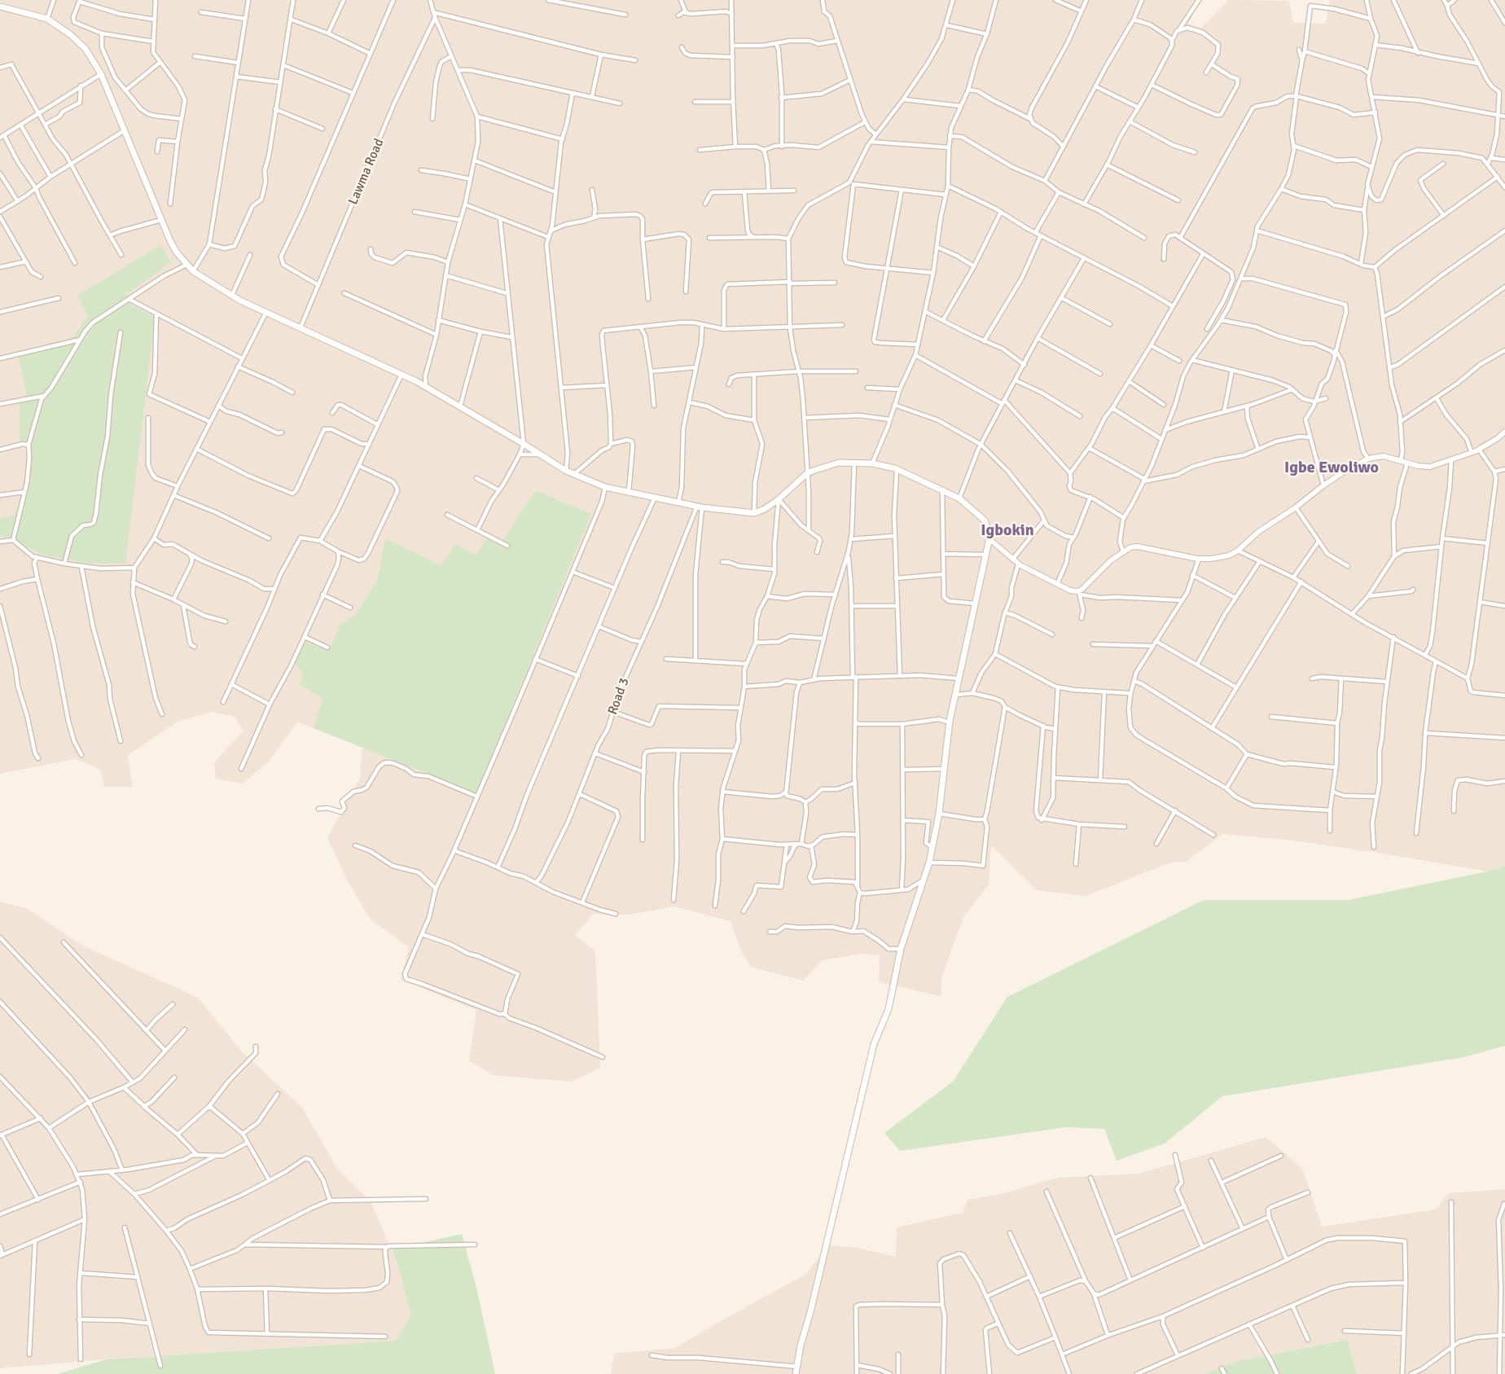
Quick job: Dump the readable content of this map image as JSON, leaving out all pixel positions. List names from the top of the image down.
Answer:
{
  "streets": {
    "street": ["Lawma Road", "Road 3"]
  },
  "districts": ["Igbe Ewoliwo", "Igbokin"]
}
